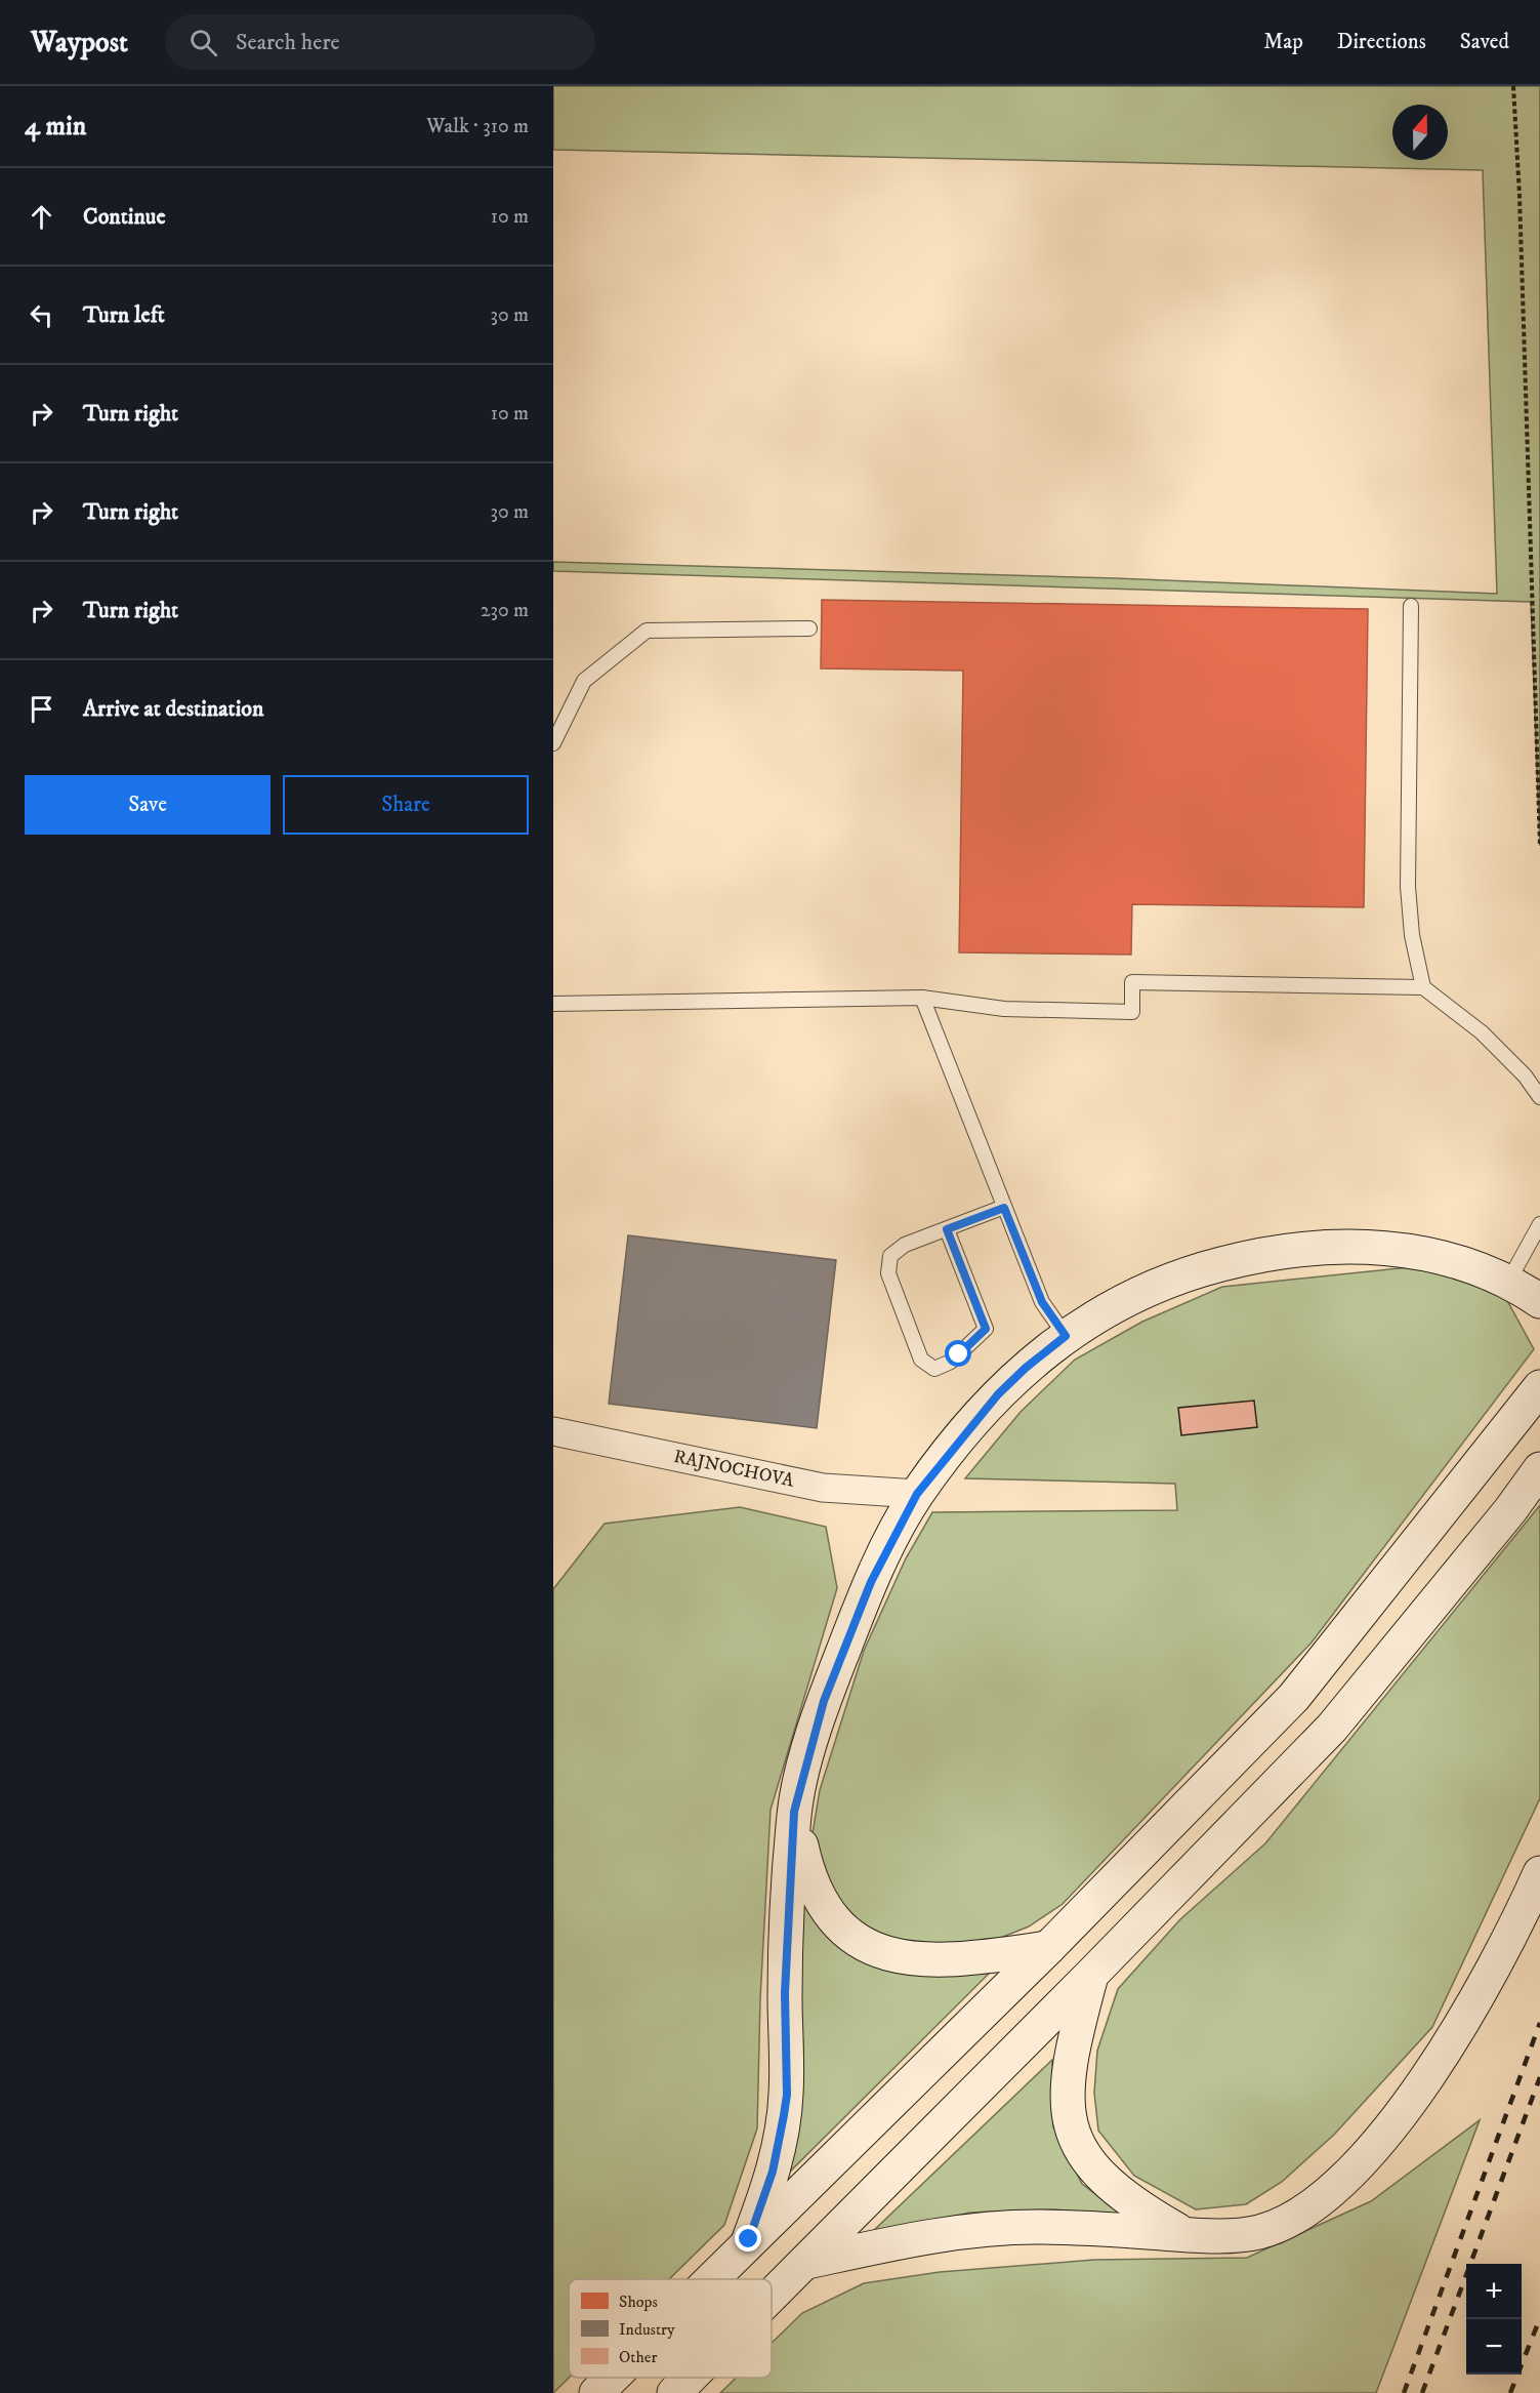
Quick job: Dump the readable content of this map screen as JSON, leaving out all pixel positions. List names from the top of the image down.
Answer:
{
  "streets": {
    "street": ["RAJNOCHOVA"]
  },
  "legend": ["Shops", "Industry", "Other"],
  "north": "top",
  "page": {
    "header": "Waypost",
    "search": "Search here",
    "nav": ["Map", "Directions", "Saved"],
    "heading": ["4 min", "Walk · 310 m"],
    "list": [
      ["Continue", "10 m"],
      ["Turn left", "30 m"],
      ["Turn right", "10 m"],
      ["Turn right", "30 m"],
      ["Turn right", "230 m"],
      "Arrive at destination"
    ],
    "buttons": ["Save", "Share"],
    "map_buttons": ["+", "−"]
  }
}
